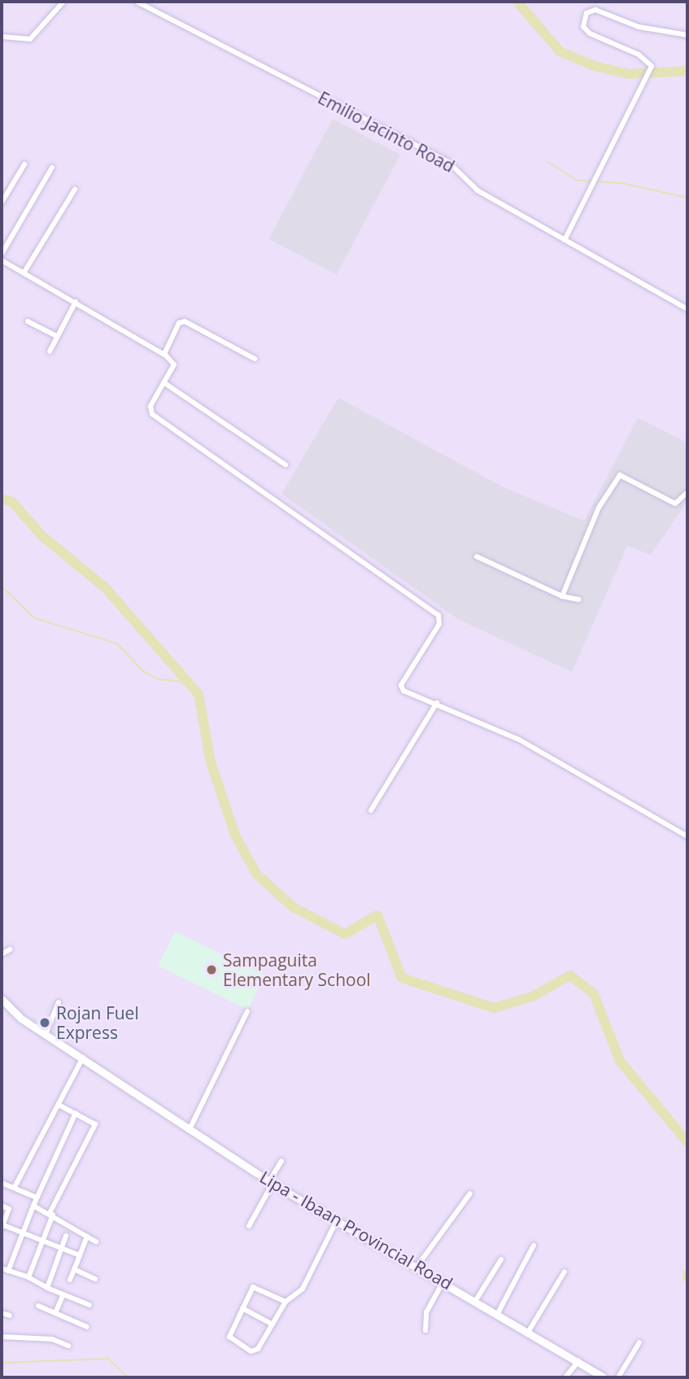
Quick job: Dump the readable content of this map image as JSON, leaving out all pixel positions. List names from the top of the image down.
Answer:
{
  "streets": {
    "main road": ["Lipa - Ibaan Provincial Road"],
    "street": ["Emilio Jacinto Road"]
  },
  "places": ["Sampaguita Elementary School", "Rojan Fuel Express"]
}
